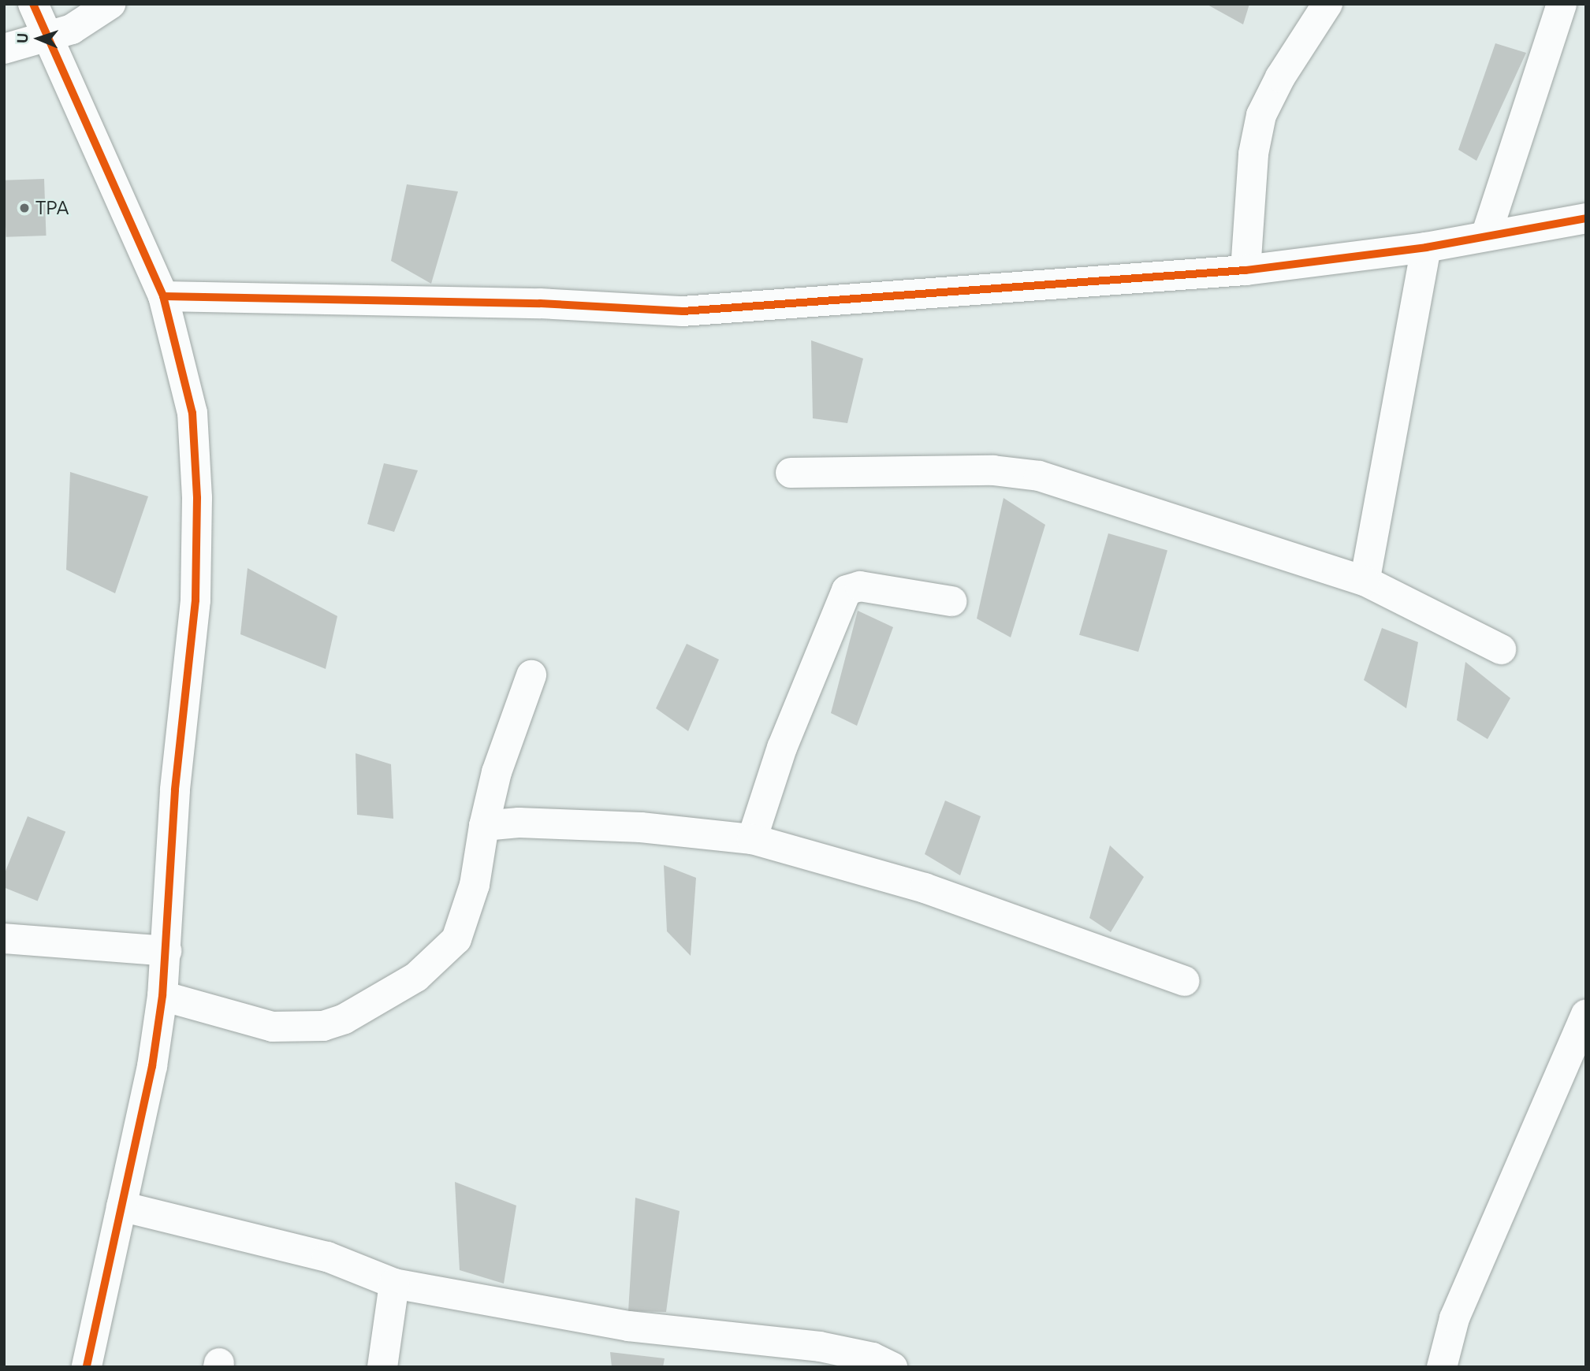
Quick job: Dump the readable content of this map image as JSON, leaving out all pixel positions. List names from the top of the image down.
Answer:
{
  "places": ["TPA"],
  "north": "left"
}
